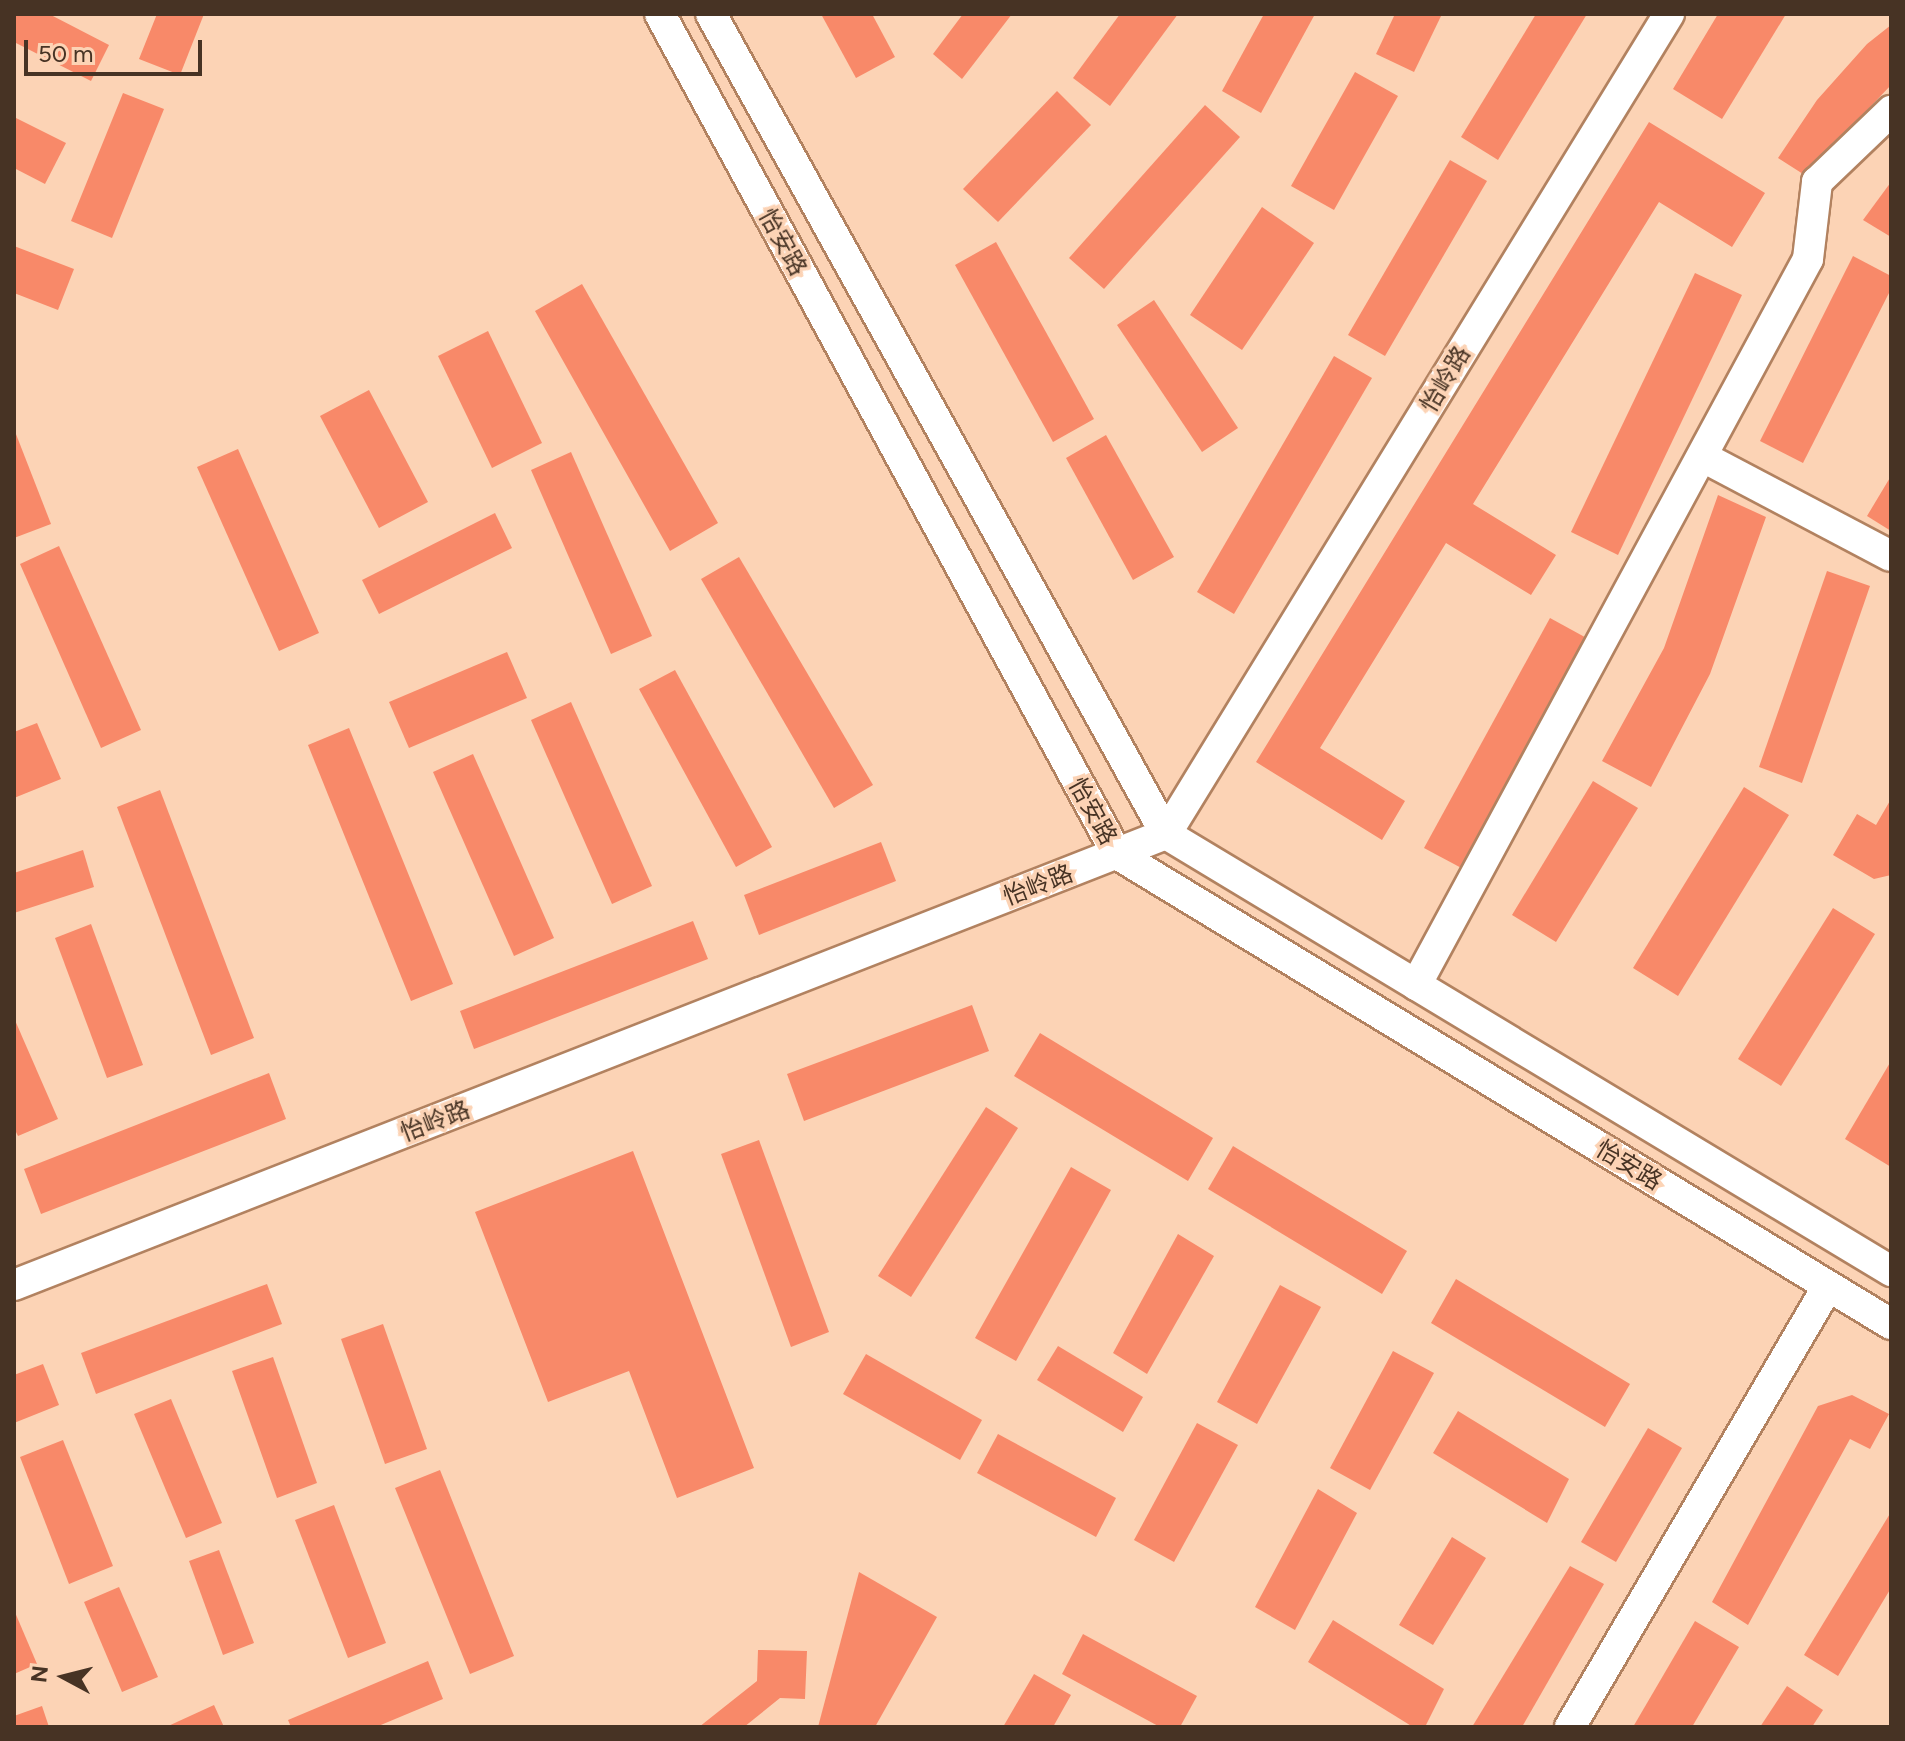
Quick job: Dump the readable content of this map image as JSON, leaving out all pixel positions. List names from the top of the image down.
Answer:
{
  "streets": {
    "street": ["怡安路", "怡岭路"]
  },
  "crossings": [
    ["怡安路", "怡岭路"]
  ],
  "scale_bar": "50 m",
  "north": "left"
}
